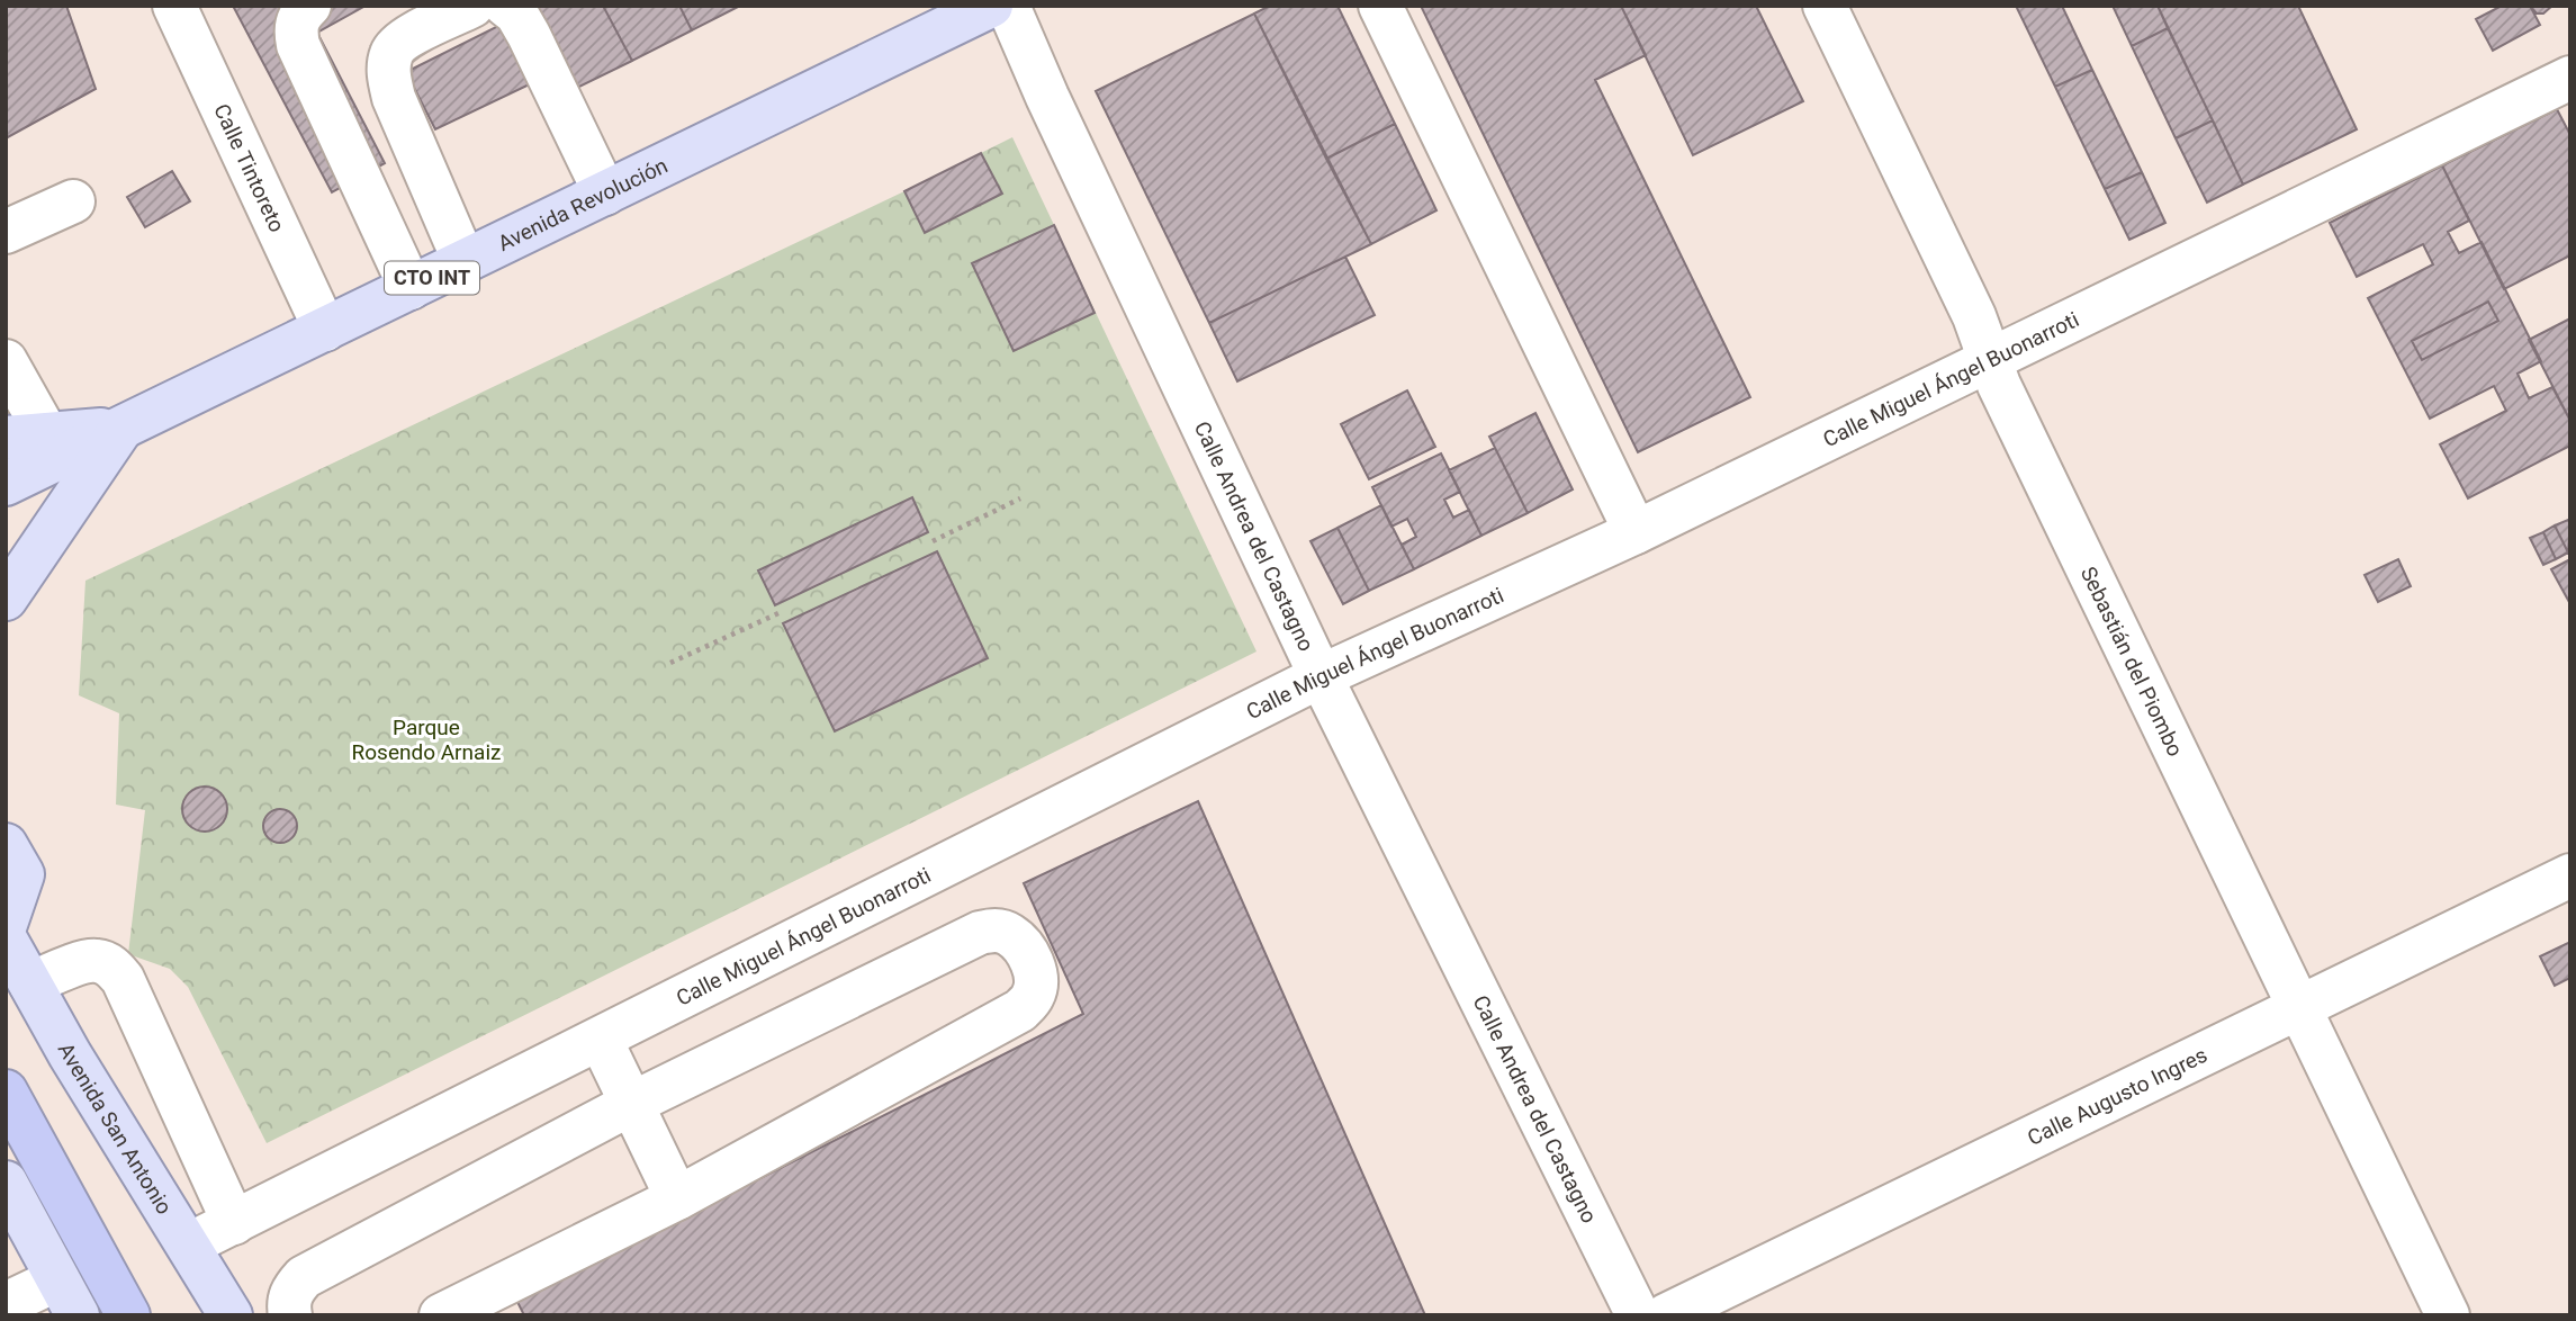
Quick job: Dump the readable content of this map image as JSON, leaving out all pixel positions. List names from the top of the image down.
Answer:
{
  "streets": {
    "main road": ["Avenida Revolución", "CTO INT", "Avenida San Antonio"],
    "street": [
      "Calle Tintoreto",
      "Calle Miguel Ángel Buonarroti",
      "Calle Andrea del Castagno",
      "Sebastián del Piombo",
      "Calle Augusto Ingres"
    ]
  },
  "crossings": [
    ["Calle Tintoreto", "Avenida Revolución"],
    ["Calle Miguel Ángel Buonarroti", "Calle Andrea del Castagno"],
    ["Calle Miguel Ángel Buonarroti", "Sebastián del Piombo"],
    ["Calle Miguel Ángel Buonarroti", "Avenida San Antonio"],
    ["Sebastián del Piombo", "Calle Augusto Ingres"]
  ],
  "parks": ["Parque Rosendo Arnaiz"]
}
